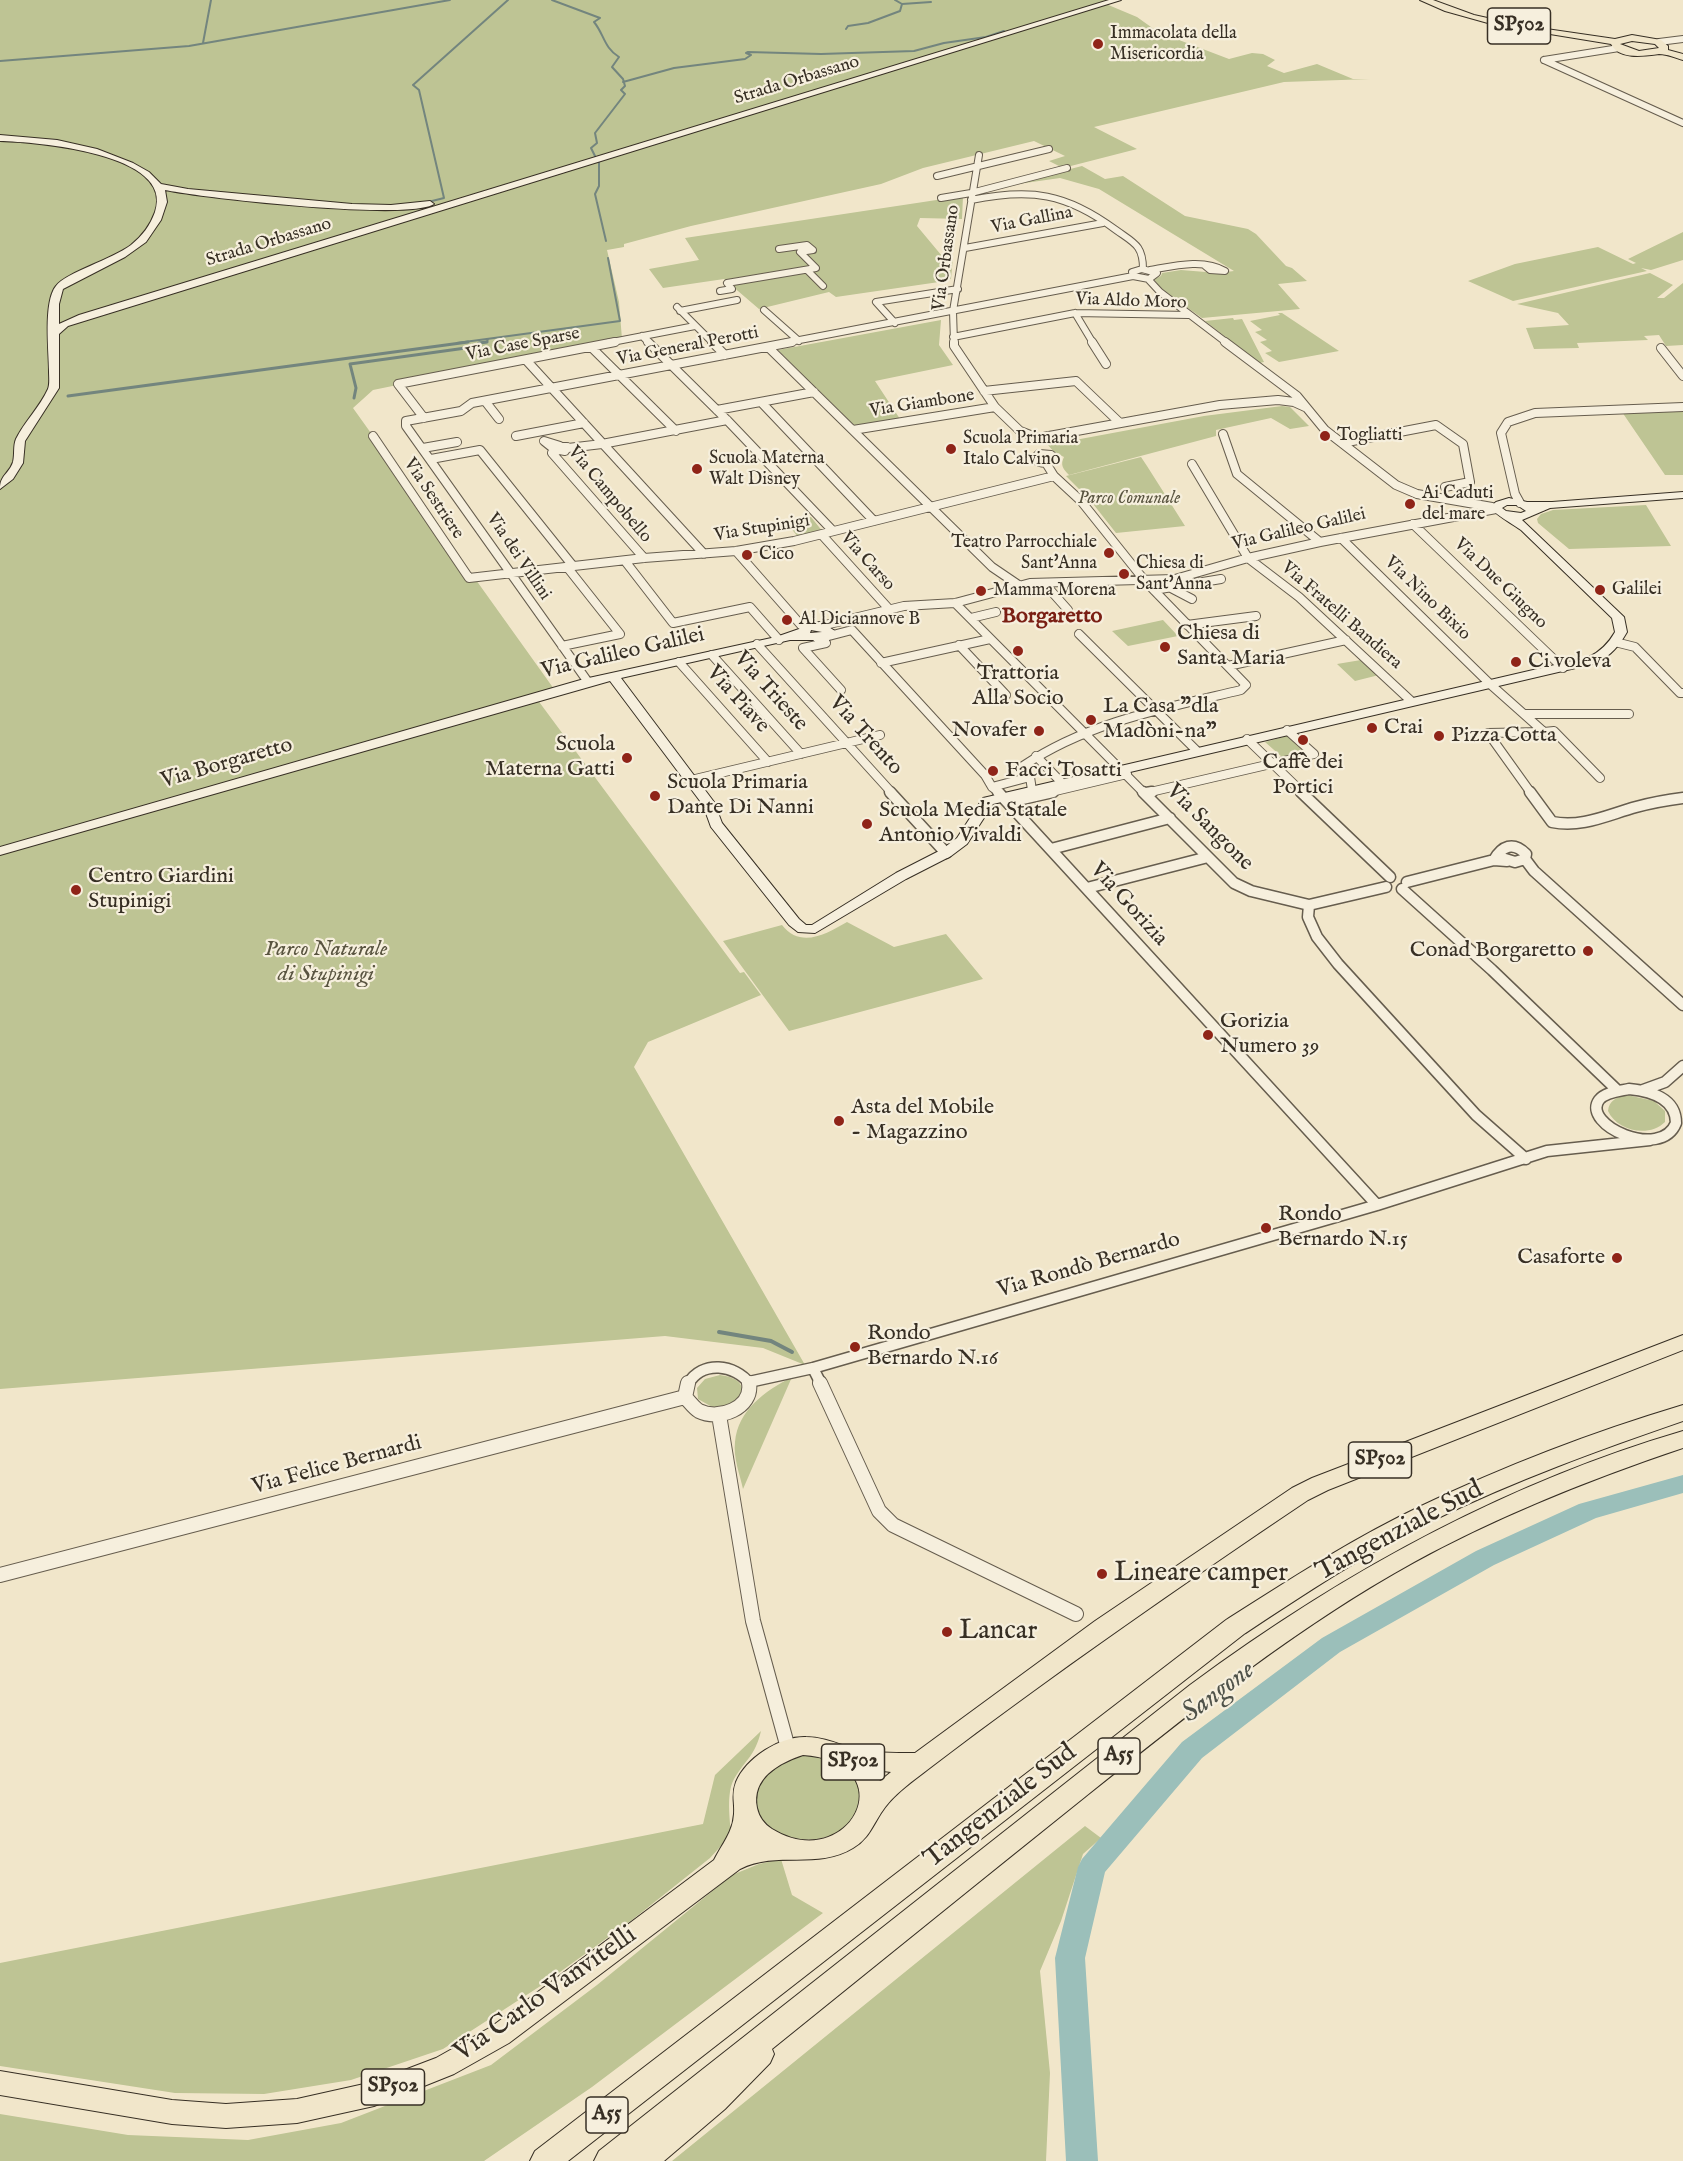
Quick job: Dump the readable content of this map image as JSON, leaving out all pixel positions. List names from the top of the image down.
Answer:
{
  "streets": {
    "highway": ["Tangenziale Sud", "A55"],
    "main road": [
      "SP502",
      "Strada Orbassano",
      "Via Galileo Galilei",
      "Via Borgaretto",
      "Via Carlo Vanvitelli"
    ],
    "street": [
      "Via Gallina",
      "Via Orbassano",
      "Via Aldo Moro",
      "Via Case Sparse",
      "Via General Perotti",
      "Via Giambone",
      "Via Campobello",
      "Via Sestriere",
      "Via Stupinigi",
      "Via dei Villini",
      "Via Carso",
      "Via Due Giugno",
      "Via Nino Bixio",
      "Via Fratelli Bandiera",
      "Via Trieste",
      "Via Piave",
      "Via Trento",
      "Via Sangone",
      "Via Gorizia",
      "Via Rondò Bernardo",
      "Via Felice Bernardi"
    ]
  },
  "crossings": [
    ["SP502", "Via Carlo Vanvitelli"],
    ["Via Gallina", "Via Orbassano"],
    ["Via Orbassano", "Via Aldo Moro"],
    ["Via Orbassano", "Via General Perotti"],
    ["Via Orbassano", "Via Giambone"],
    ["Via Aldo Moro", "Via Galileo Galilei"],
    ["Via Case Sparse", "Via General Perotti"],
    ["Via General Perotti", "Via Giambone"],
    ["Via General Perotti", "Via dei Villini"],
    ["Via Giambone", "Via Stupinigi"],
    ["Via Giambone", "Via Galileo Galilei"],
    ["Via Campobello", "Via Stupinigi"],
    ["Via Sestriere", "Via Stupinigi"],
    ["Via Stupinigi", "Via dei Villini"],
    ["Via Stupinigi", "Via Carso"],
    ["Via Galileo Galilei", "Via dei Villini"],
    ["Via Galileo Galilei", "Via Carso"],
    ["Via Galileo Galilei", "Via Due Giugno"],
    ["Via Galileo Galilei", "Via Nino Bixio"],
    ["Via Galileo Galilei", "Via Fratelli Bandiera"],
    ["Via Galileo Galilei", "Via Trieste"],
    ["Via Galileo Galilei", "Via Piave"],
    ["Via Galileo Galilei", "Via Trento"],
    ["Via Galileo Galilei", "Via Borgaretto"],
    ["Via Galileo Galilei", "Via Sangone"],
    ["Via Galileo Galilei", "Via Gorizia"],
    ["Via Gorizia", "Via Rondò Bernardo"],
    ["Via Rondò Bernardo", "Via Felice Bernardi"]
  ],
  "districts": ["Borgaretto"],
  "water": ["Sangone"],
  "parks": ["Parco Comunale", "Parco Naturale di Stupinigi"],
  "places": [
    "Immacolata della Misericordia",
    "Togliatti",
    "Scuola Primaria Italo Calvino",
    "Scuola Materna Walt Disney",
    "Ai Caduti del mare",
    "Teatro Parrocchiale Sant'Anna",
    "Cico",
    "Chiesa di Sant'Anna",
    "Galilei",
    "Mamma Morena",
    "Al Diciannove B",
    "Chiesa di Santa Maria",
    "Trattoria Alla Socio",
    "Ci voleva",
    "La Casa \"dla Madòni-na\"",
    "Crai",
    "Novafer",
    "Pizza Cotta",
    "Caffè dei Portici",
    "Scuola Materna Gatti",
    "Facci Tosatti",
    "Scuola Primaria Dante Di Nanni",
    "Scuola Media Statale Antonio Vivaldi",
    "Centro Giardini Stupinigi",
    "Conad Borgaretto",
    "Gorizia Numero 39",
    "Asta del Mobile - Magazzino",
    "Rondo Bernardo N.15",
    "Casaforte",
    "Rondo Bernardo N.16",
    "Lineare camper",
    "Lancar"
  ]
}
